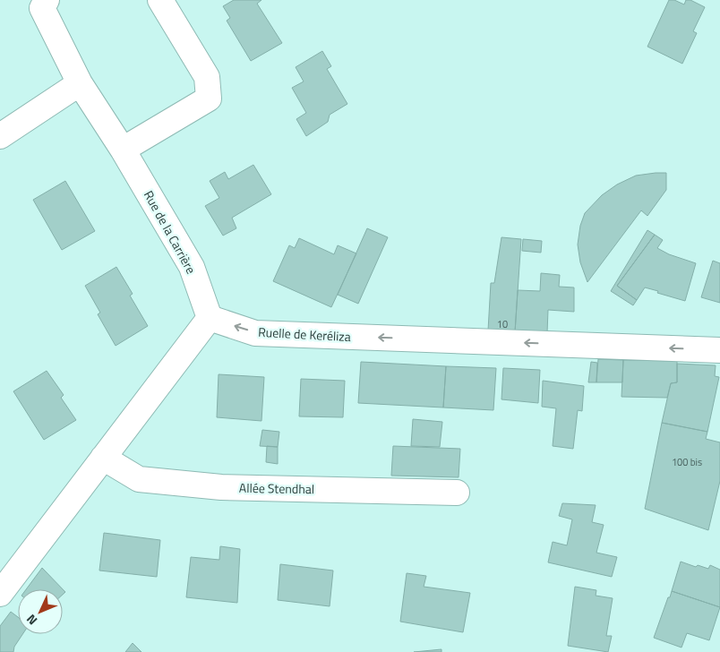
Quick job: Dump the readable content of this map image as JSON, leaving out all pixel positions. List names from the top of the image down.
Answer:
{
  "streets": {
    "street": ["Rue de la Carrière", "Ruelle de Keréliza", "Allée Stendhal"]
  },
  "crossings": [
    ["Rue de la Carrière", "Ruelle de Keréliza"]
  ],
  "one_way": ["Ruelle de Keréliza"],
  "house_numbers": ["10", "100 bis"],
  "north": "bottom left"
}
